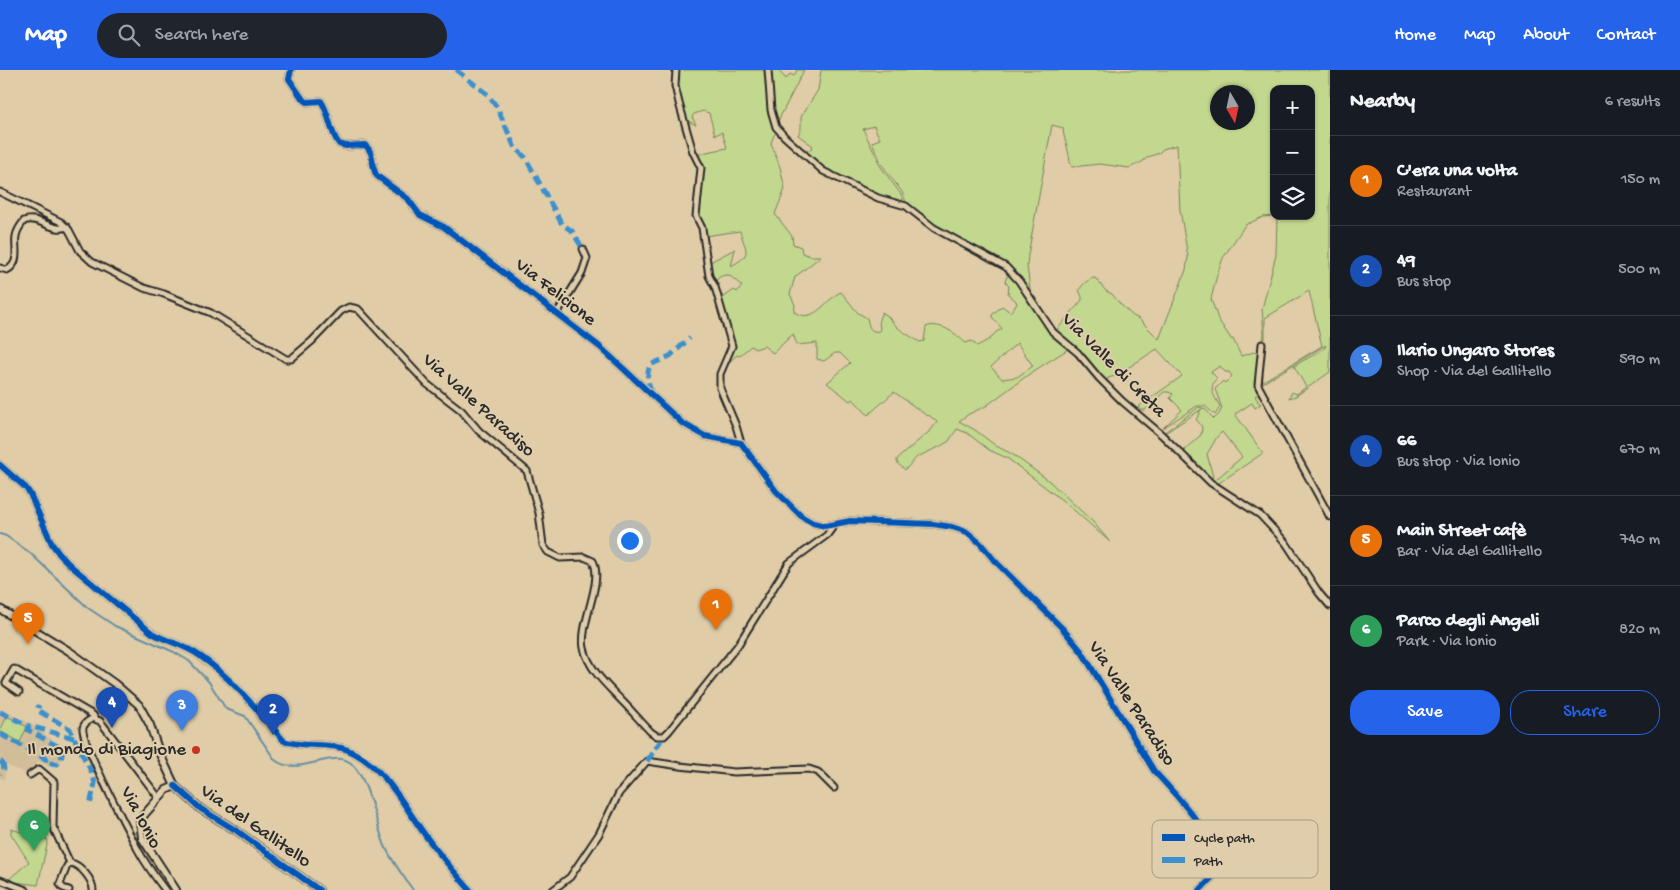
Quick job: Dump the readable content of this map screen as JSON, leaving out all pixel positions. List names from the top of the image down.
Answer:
{
  "streets": {
    "street": [
      "Via Felicione",
      "Via Valle di Creta",
      "Via Valle Paradiso",
      "Via Ionio",
      "Via del Gallitello"
    ]
  },
  "places": ["Il mondo di Biagione"],
  "legend": ["Cycle path", "Path"],
  "north": "bottom",
  "page": {
    "header": "Map",
    "search": "Search here",
    "nav": [
      "Home",
      "Map",
      "About",
      "Contact"
    ],
    "heading": ["Nearby", "6 results"],
    "map_buttons": ["+", "−"],
    "list": [
      {
        "mark": "1",
        "name": "C'era una volta",
        "note": "Restaurant",
        "value": "150 m"
      },
      {
        "mark": "2",
        "name": "49",
        "note": "Bus stop",
        "value": "500 m"
      },
      {
        "mark": "3",
        "name": "Ilario Ungaro Stores",
        "note": "Shop · Via del Gallitello",
        "value": "590 m"
      },
      {
        "mark": "4",
        "name": "66",
        "note": "Bus stop · Via Ionio",
        "value": "670 m"
      },
      {
        "mark": "5",
        "name": "Main Street cafè",
        "note": "Bar · Via del Gallitello",
        "value": "740 m"
      },
      {
        "mark": "6",
        "name": "Parco degli Angeli",
        "note": "Park · Via Ionio",
        "value": "820 m"
      }
    ],
    "pins": [
      "1",
      "5",
      "4",
      "3",
      "2",
      "6"
    ],
    "buttons": ["Save", "Share"]
  }
}
